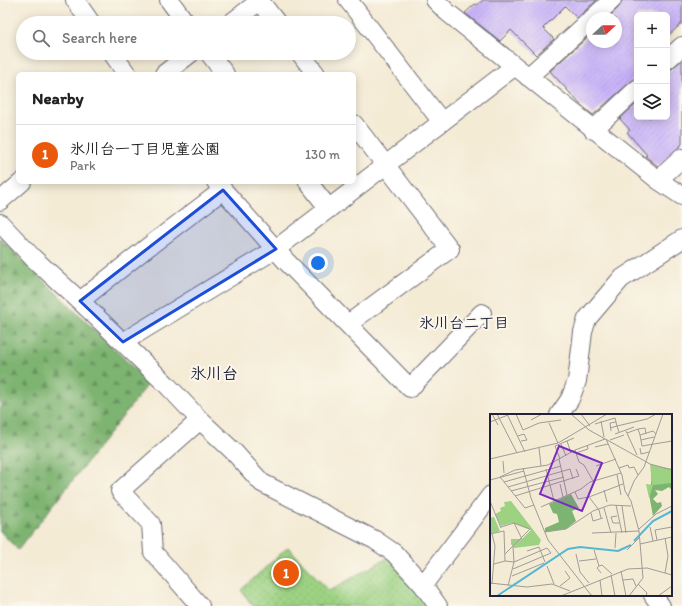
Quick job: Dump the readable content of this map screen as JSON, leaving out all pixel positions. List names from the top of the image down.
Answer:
{
  "districts": ["氷川台二丁目", "氷川台"],
  "north": "right",
  "page": {
    "map_buttons": ["+", "−"],
    "search": "Search here",
    "heading": "Nearby",
    "list": [
      {
        "mark": "1",
        "name": "氷川台一丁目児童公園",
        "note": "Park",
        "value": "130 m"
      }
    ],
    "pins": "1"
  }
}
